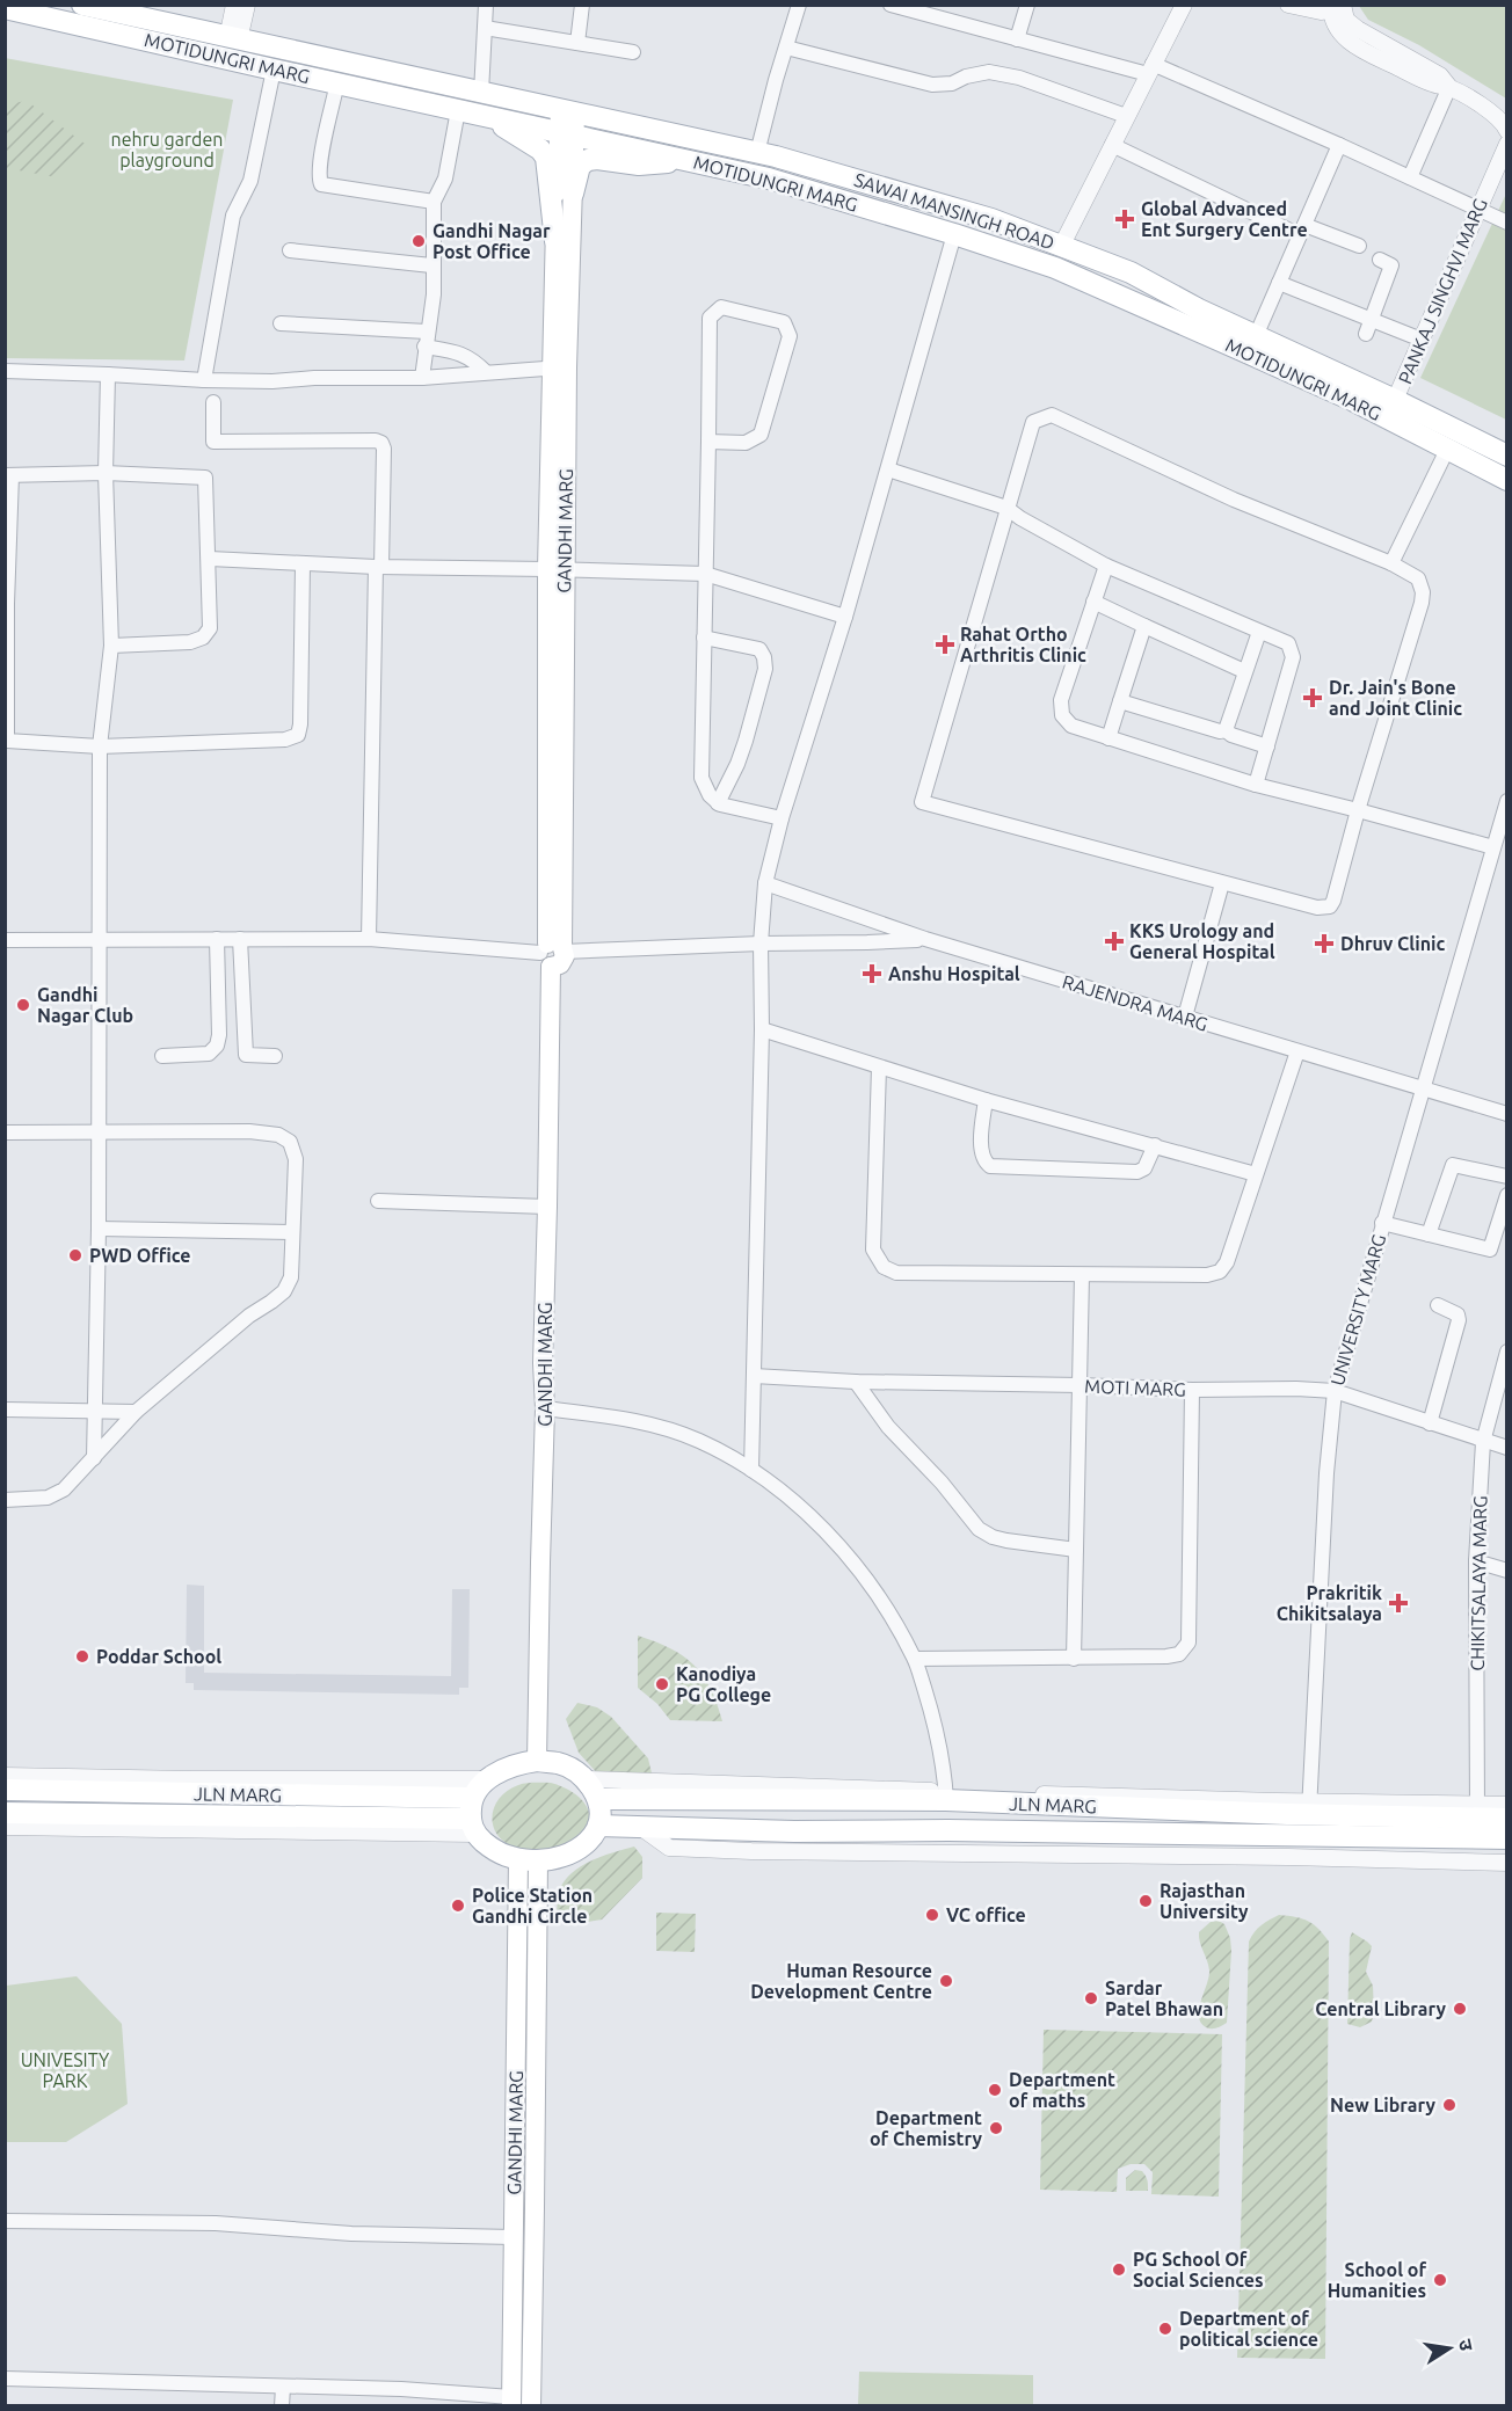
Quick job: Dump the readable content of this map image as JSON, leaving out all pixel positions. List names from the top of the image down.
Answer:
{
  "streets": {
    "main road": [
      "MOTIDUNGRI MARG",
      "SAWAI MANSINGH ROAD",
      "GANDHI MARG",
      "JLN MARG"
    ],
    "street": [
      "PANKAJ SINGHVI MARG",
      "RAJENDRA MARG",
      "UNIVERSITY MARG",
      "MOTI MARG",
      "CHIKITSALAYA MARG"
    ]
  },
  "crossings": [
    ["SAWAI MANSINGH ROAD", "PANKAJ SINGHVI MARG"],
    ["GANDHI MARG", "JLN MARG"],
    ["RAJENDRA MARG", "UNIVERSITY MARG"],
    ["UNIVERSITY MARG", "MOTI MARG"],
    ["UNIVERSITY MARG", "JLN MARG"],
    ["MOTI MARG", "CHIKITSALAYA MARG"],
    ["CHIKITSALAYA MARG", "JLN MARG"]
  ],
  "parks": ["nehru garden playground", "UNIVESITY PARK"],
  "places": {
    "health": [
      "Global Advanced Ent Surgery Centre",
      "Rahat Ortho Arthritis Clinic",
      "Dr. Jain's Bone and Joint Clinic",
      "KKS Urology and General Hospital",
      "Dhruv Clinic",
      "Anshu Hospital",
      "Prakritik Chikitsalaya"
    ],
    "other": [
      "Gandhi Nagar Post Office",
      "Gandhi Nagar Club",
      "PWD Office",
      "Poddar School",
      "Kanodiya PG College",
      "Rajasthan University",
      "Police Station Gandhi Circle",
      "VC office",
      "Human Resource Development Centre",
      "Sardar Patel Bhawan",
      "Central Library",
      "Department of maths",
      "New Library",
      "Department of Chemistry",
      "PG School Of Social Sciences",
      "School of Humanities",
      "Department of political science"
    ]
  },
  "north": "right"
}
